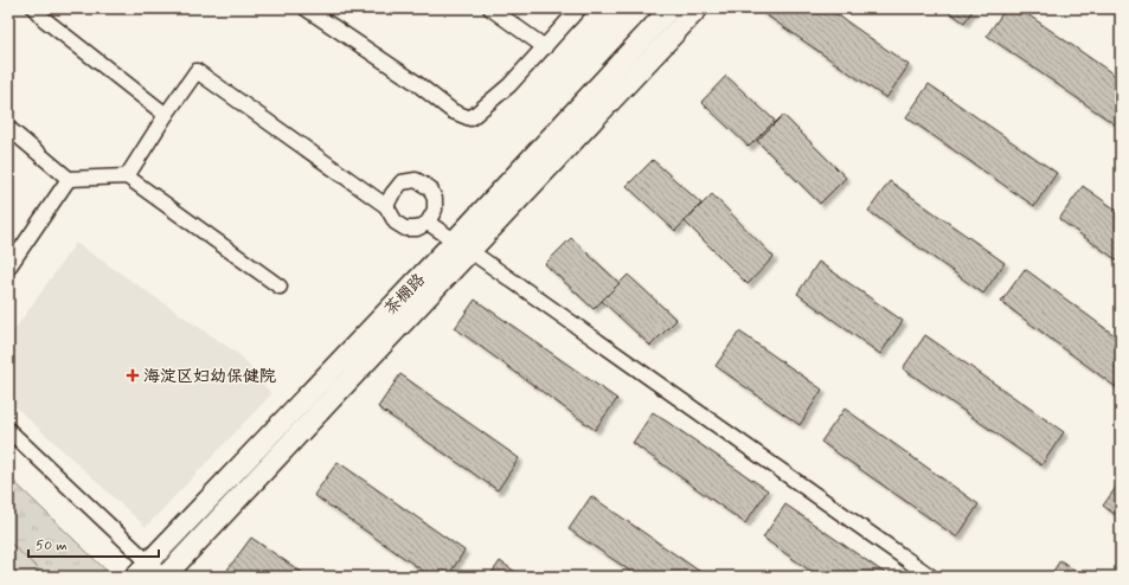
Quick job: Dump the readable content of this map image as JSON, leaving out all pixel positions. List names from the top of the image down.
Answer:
{
  "streets": {
    "street": ["茶棚路"]
  },
  "places": {
    "health": ["海淀区妇幼保健院"]
  },
  "scale_bar": "50 m"
}
